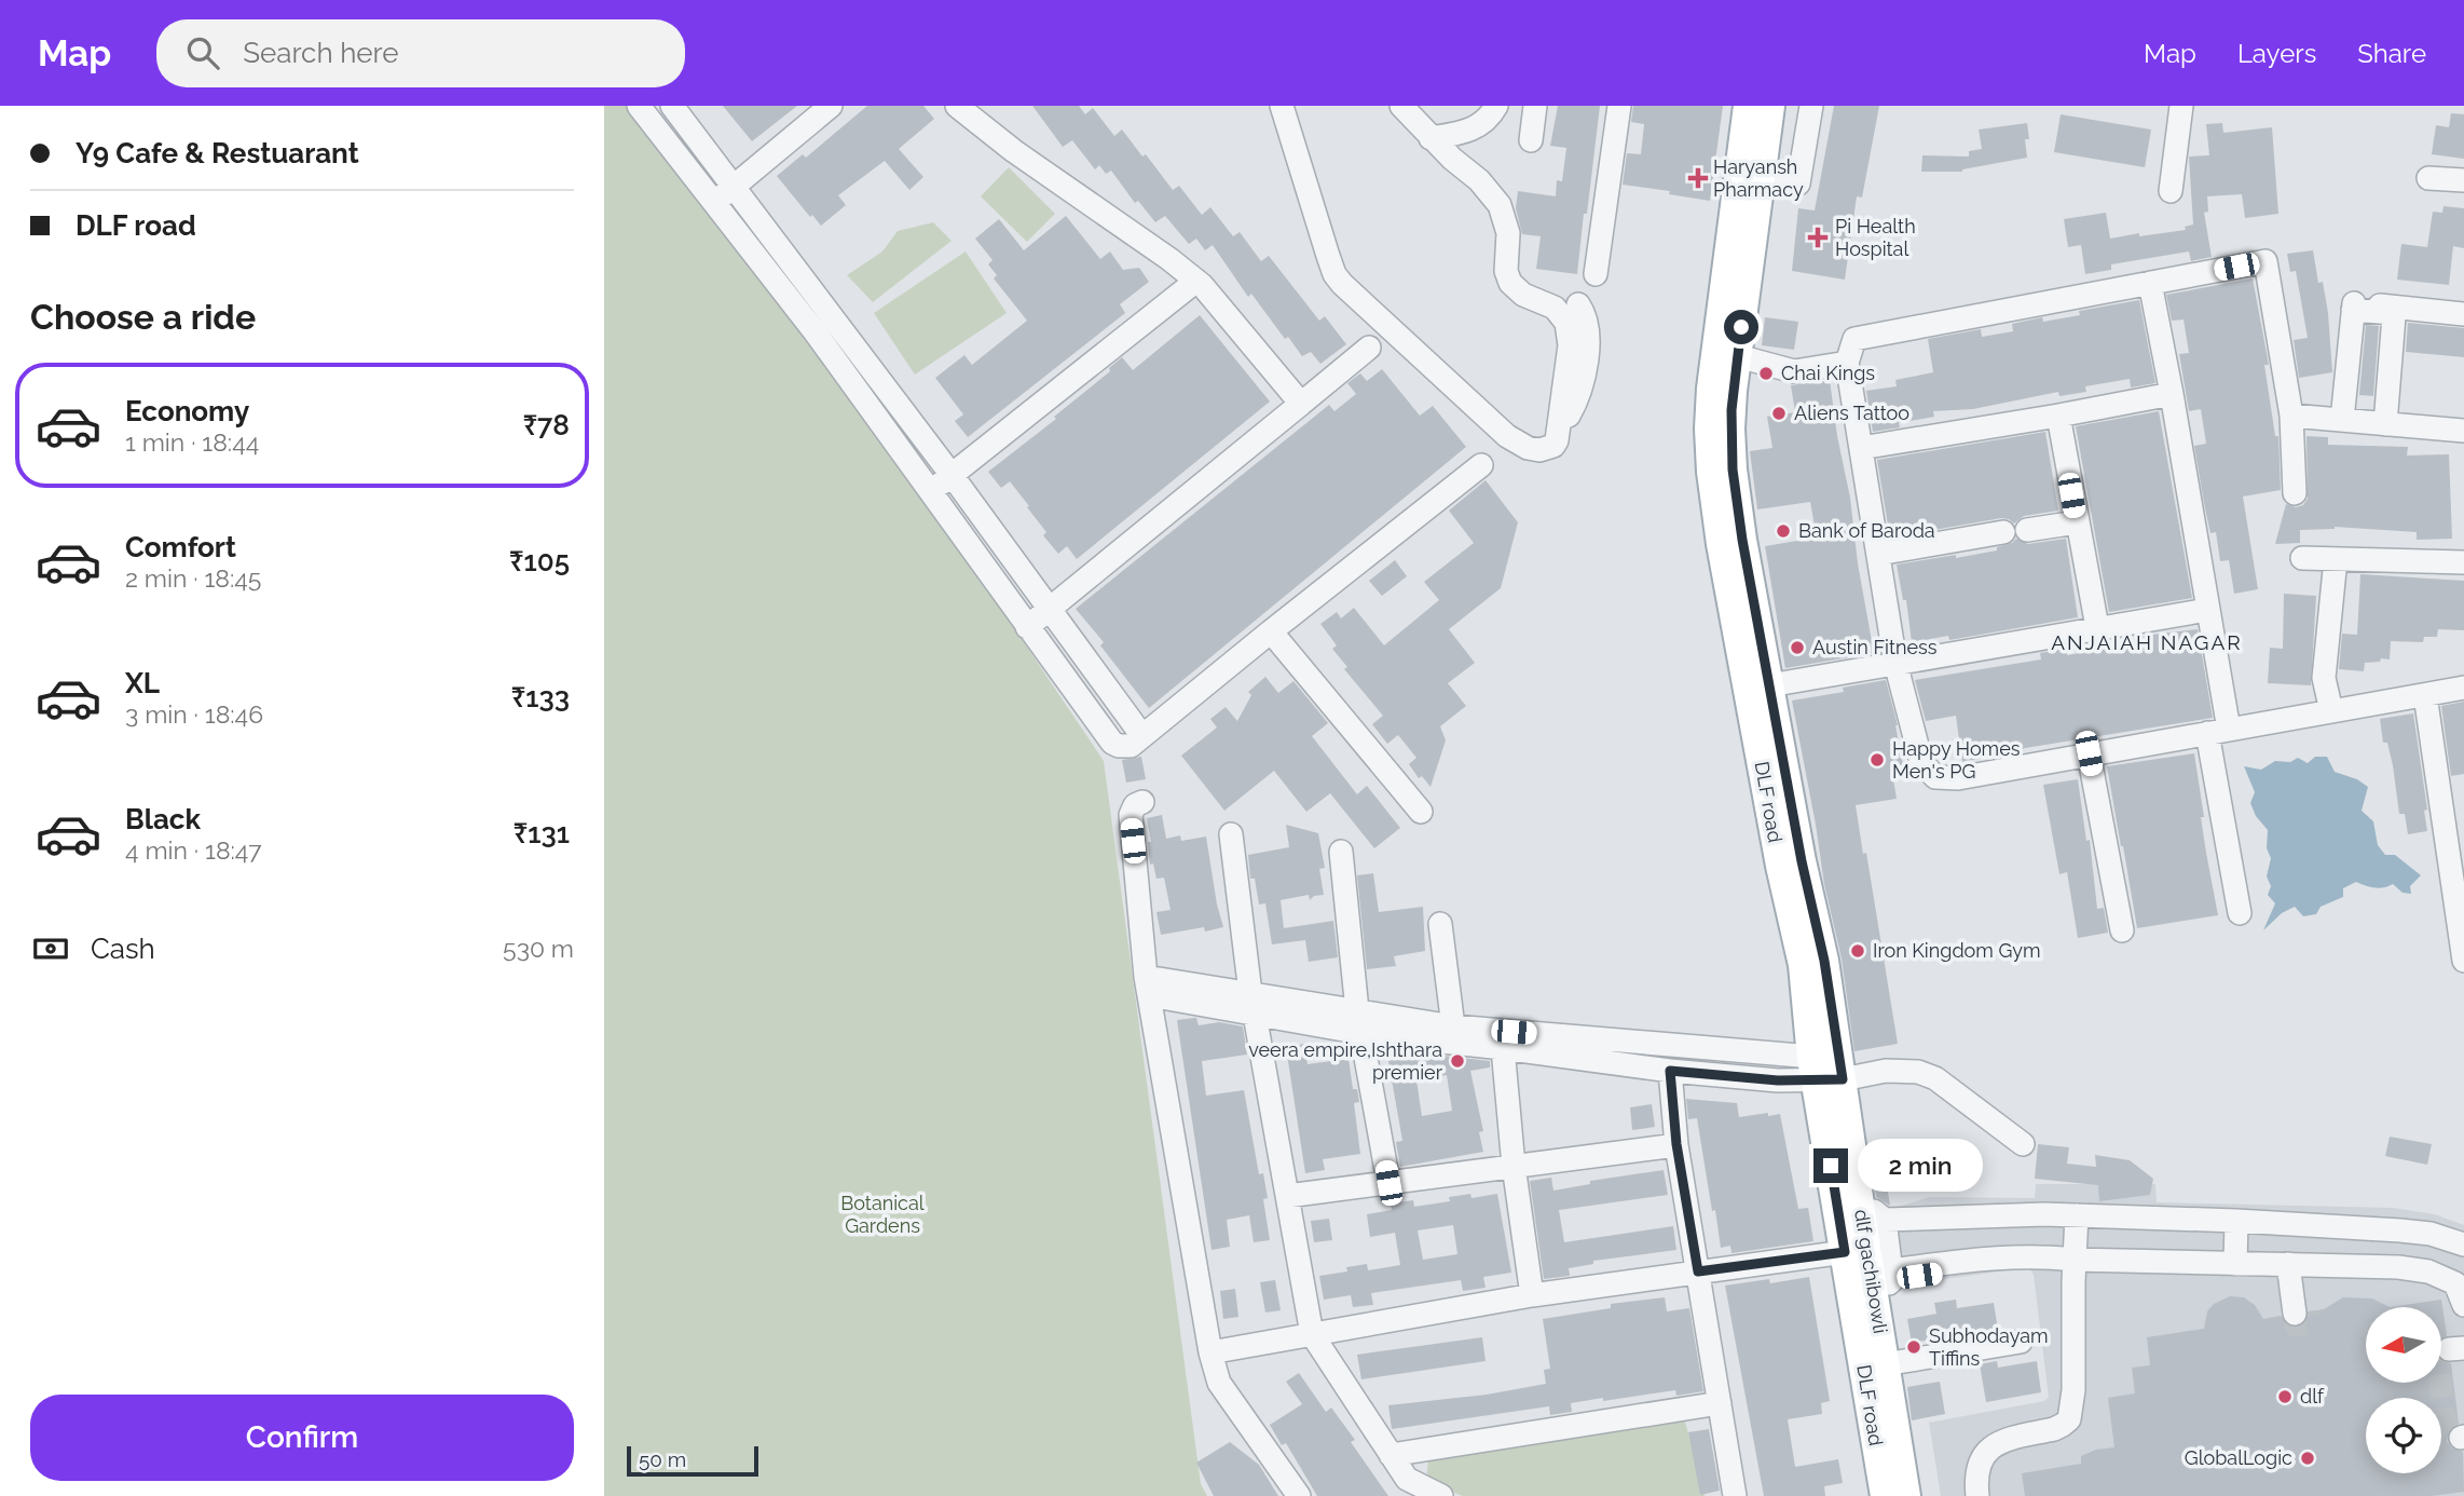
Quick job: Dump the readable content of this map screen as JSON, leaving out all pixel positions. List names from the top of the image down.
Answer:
{
  "streets": {
    "main road": ["DLF road", "dlf gachibowli"]
  },
  "crossings": [
    ["DLF road", "dlf gachibowli"]
  ],
  "districts": ["ANJAIAH NAGAR"],
  "parks": ["Botanical Gardens"],
  "places": {
    "health": ["Haryansh Pharmacy", "Pi Health Hospital"],
    "other": [
      "Chai Kings",
      "Aliens Tattoo",
      "Bank of Baroda",
      "Austin Fitness",
      "Happy Homes Men's PG",
      "Iron Kingdom Gym",
      "veera empire,Ishthara premier",
      "Subhodayam Tiffins",
      "dlf",
      "GlobalLogic"
    ]
  },
  "scale_bar": "50 m",
  "north": "left",
  "page": {
    "header": "Map",
    "search": "Search here",
    "nav": ["Map", "Layers", "Share"],
    "banner": ["Y9 Cafe & Restuarant", "DLF road"],
    "heading": "Choose a ride",
    "list": [
      {
        "name": "Economy",
        "note": "1 min · 18:44",
        "value": "₹78"
      },
      {
        "name": "Comfort",
        "note": "2 min · 18:45",
        "value": "₹105"
      },
      {
        "name": "XL",
        "note": "3 min · 18:46",
        "value": "₹133"
      },
      {
        "name": "Black",
        "note": "4 min · 18:47",
        "value": "₹131"
      }
    ],
    "pay": ["Cash", "530 m"],
    "bubble": "2 min",
    "buttons": "Confirm",
    "scale": "50 m"
  }
}
